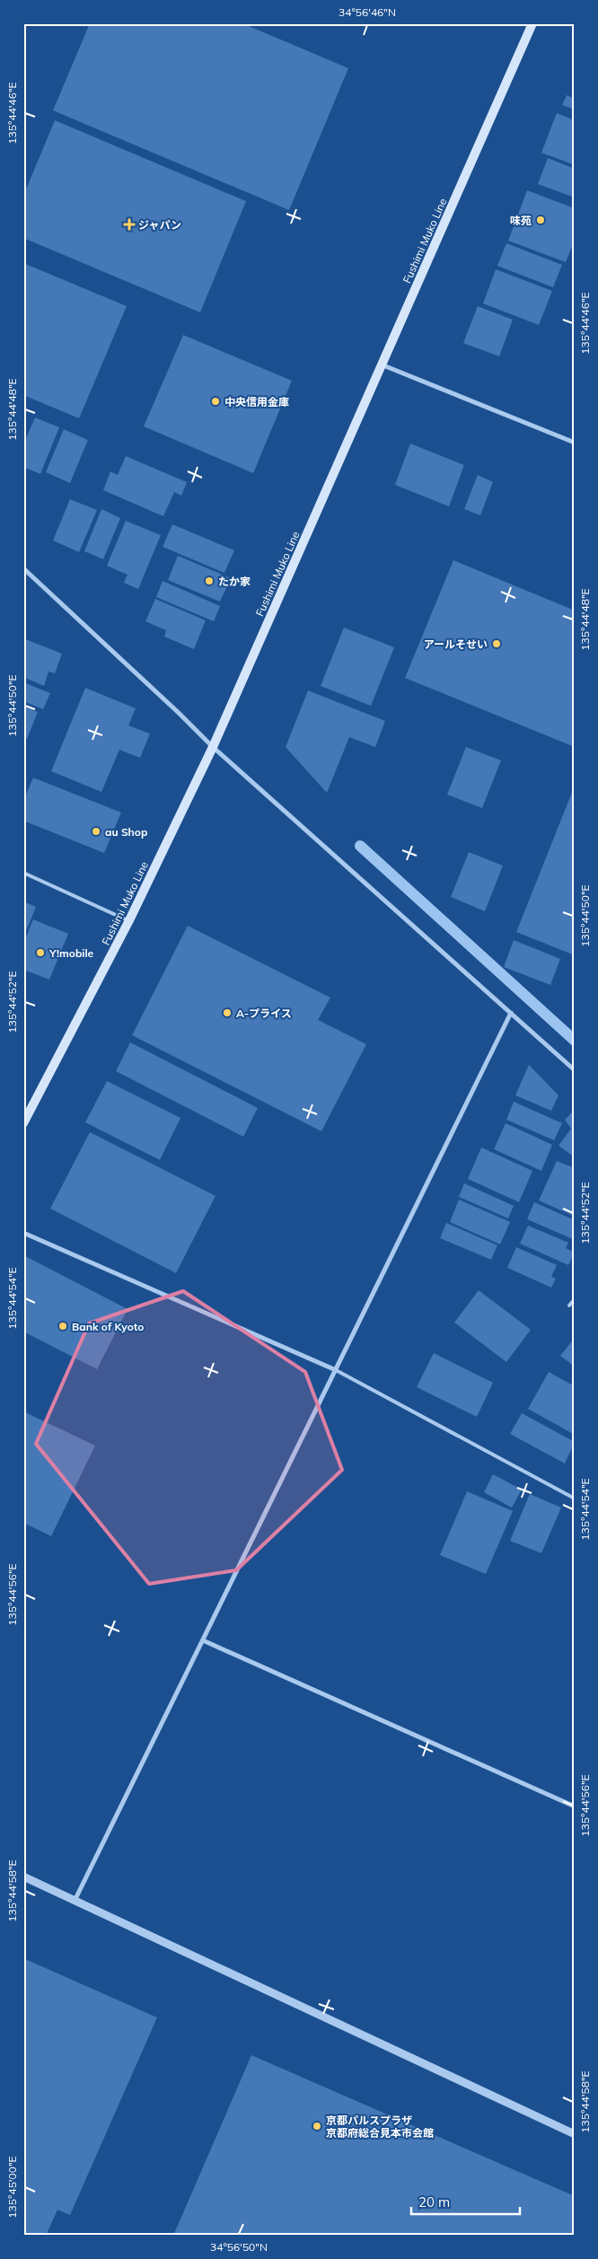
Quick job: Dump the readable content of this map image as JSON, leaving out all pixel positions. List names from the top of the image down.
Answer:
{
  "streets": {
    "main road": ["Fushimi Muko Line"]
  },
  "places": {
    "other": [
      "味苑",
      "中央信用金庫",
      "たか家",
      "アールそせい",
      "au Shop",
      "Y!mobile",
      "A-プライス",
      "Bank of Kyoto",
      "京都パルスプラザ 京都府総合見本市会館"
    ],
    "health": ["ジャパン"]
  },
  "scale_bar": "20 m",
  "coordinates": [
    "34°56'46\"N",
    "135°44'46\"E",
    "135°44'48\"E",
    "135°44'50\"E",
    "135°44'52\"E",
    "135°44'54\"E",
    "135°44'56\"E",
    "135°44'58\"E",
    "135°45'00\"E",
    "34°56'50\"N"
  ]
}
